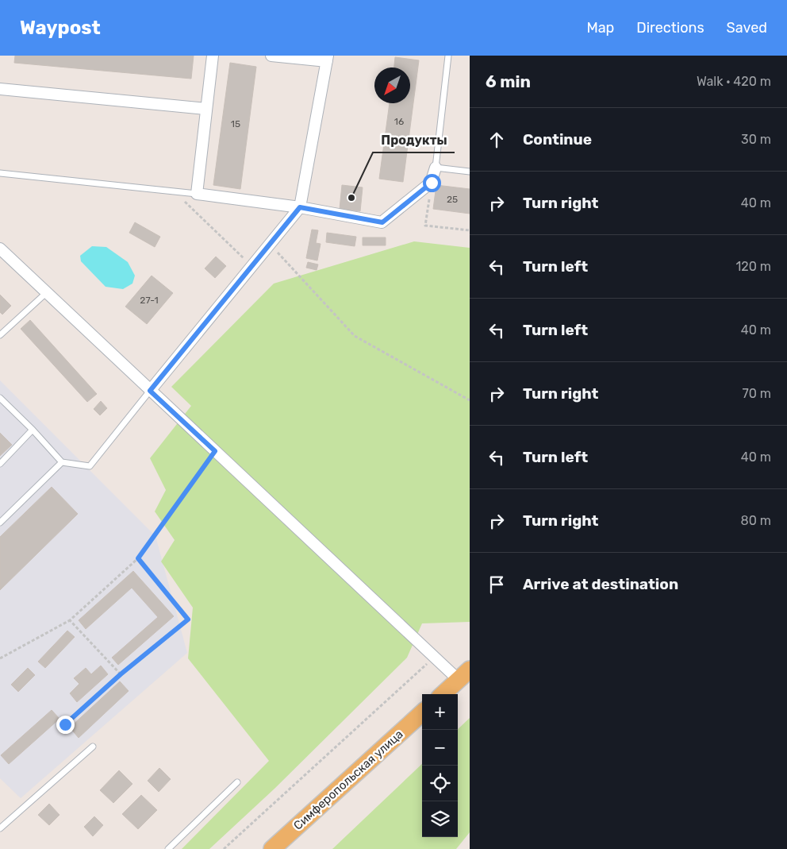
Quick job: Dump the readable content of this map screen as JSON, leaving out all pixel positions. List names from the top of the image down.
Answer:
{
  "streets": {
    "main road": ["Симферопольская улица"]
  },
  "places": ["Продукты"],
  "house_numbers": [
    "16",
    "15",
    "25",
    "27-1"
  ],
  "north": "bottom left",
  "page": {
    "header": "Waypost",
    "nav": ["Map", "Directions", "Saved"],
    "heading": ["6 min", "Walk · 420 m"],
    "list": [
      ["Continue", "30 m"],
      ["Turn right", "40 m"],
      ["Turn left", "120 m"],
      ["Turn left", "40 m"],
      ["Turn right", "70 m"],
      ["Turn left", "40 m"],
      ["Turn right", "80 m"],
      "Arrive at destination"
    ],
    "map_buttons": ["+", "−"]
  }
}
